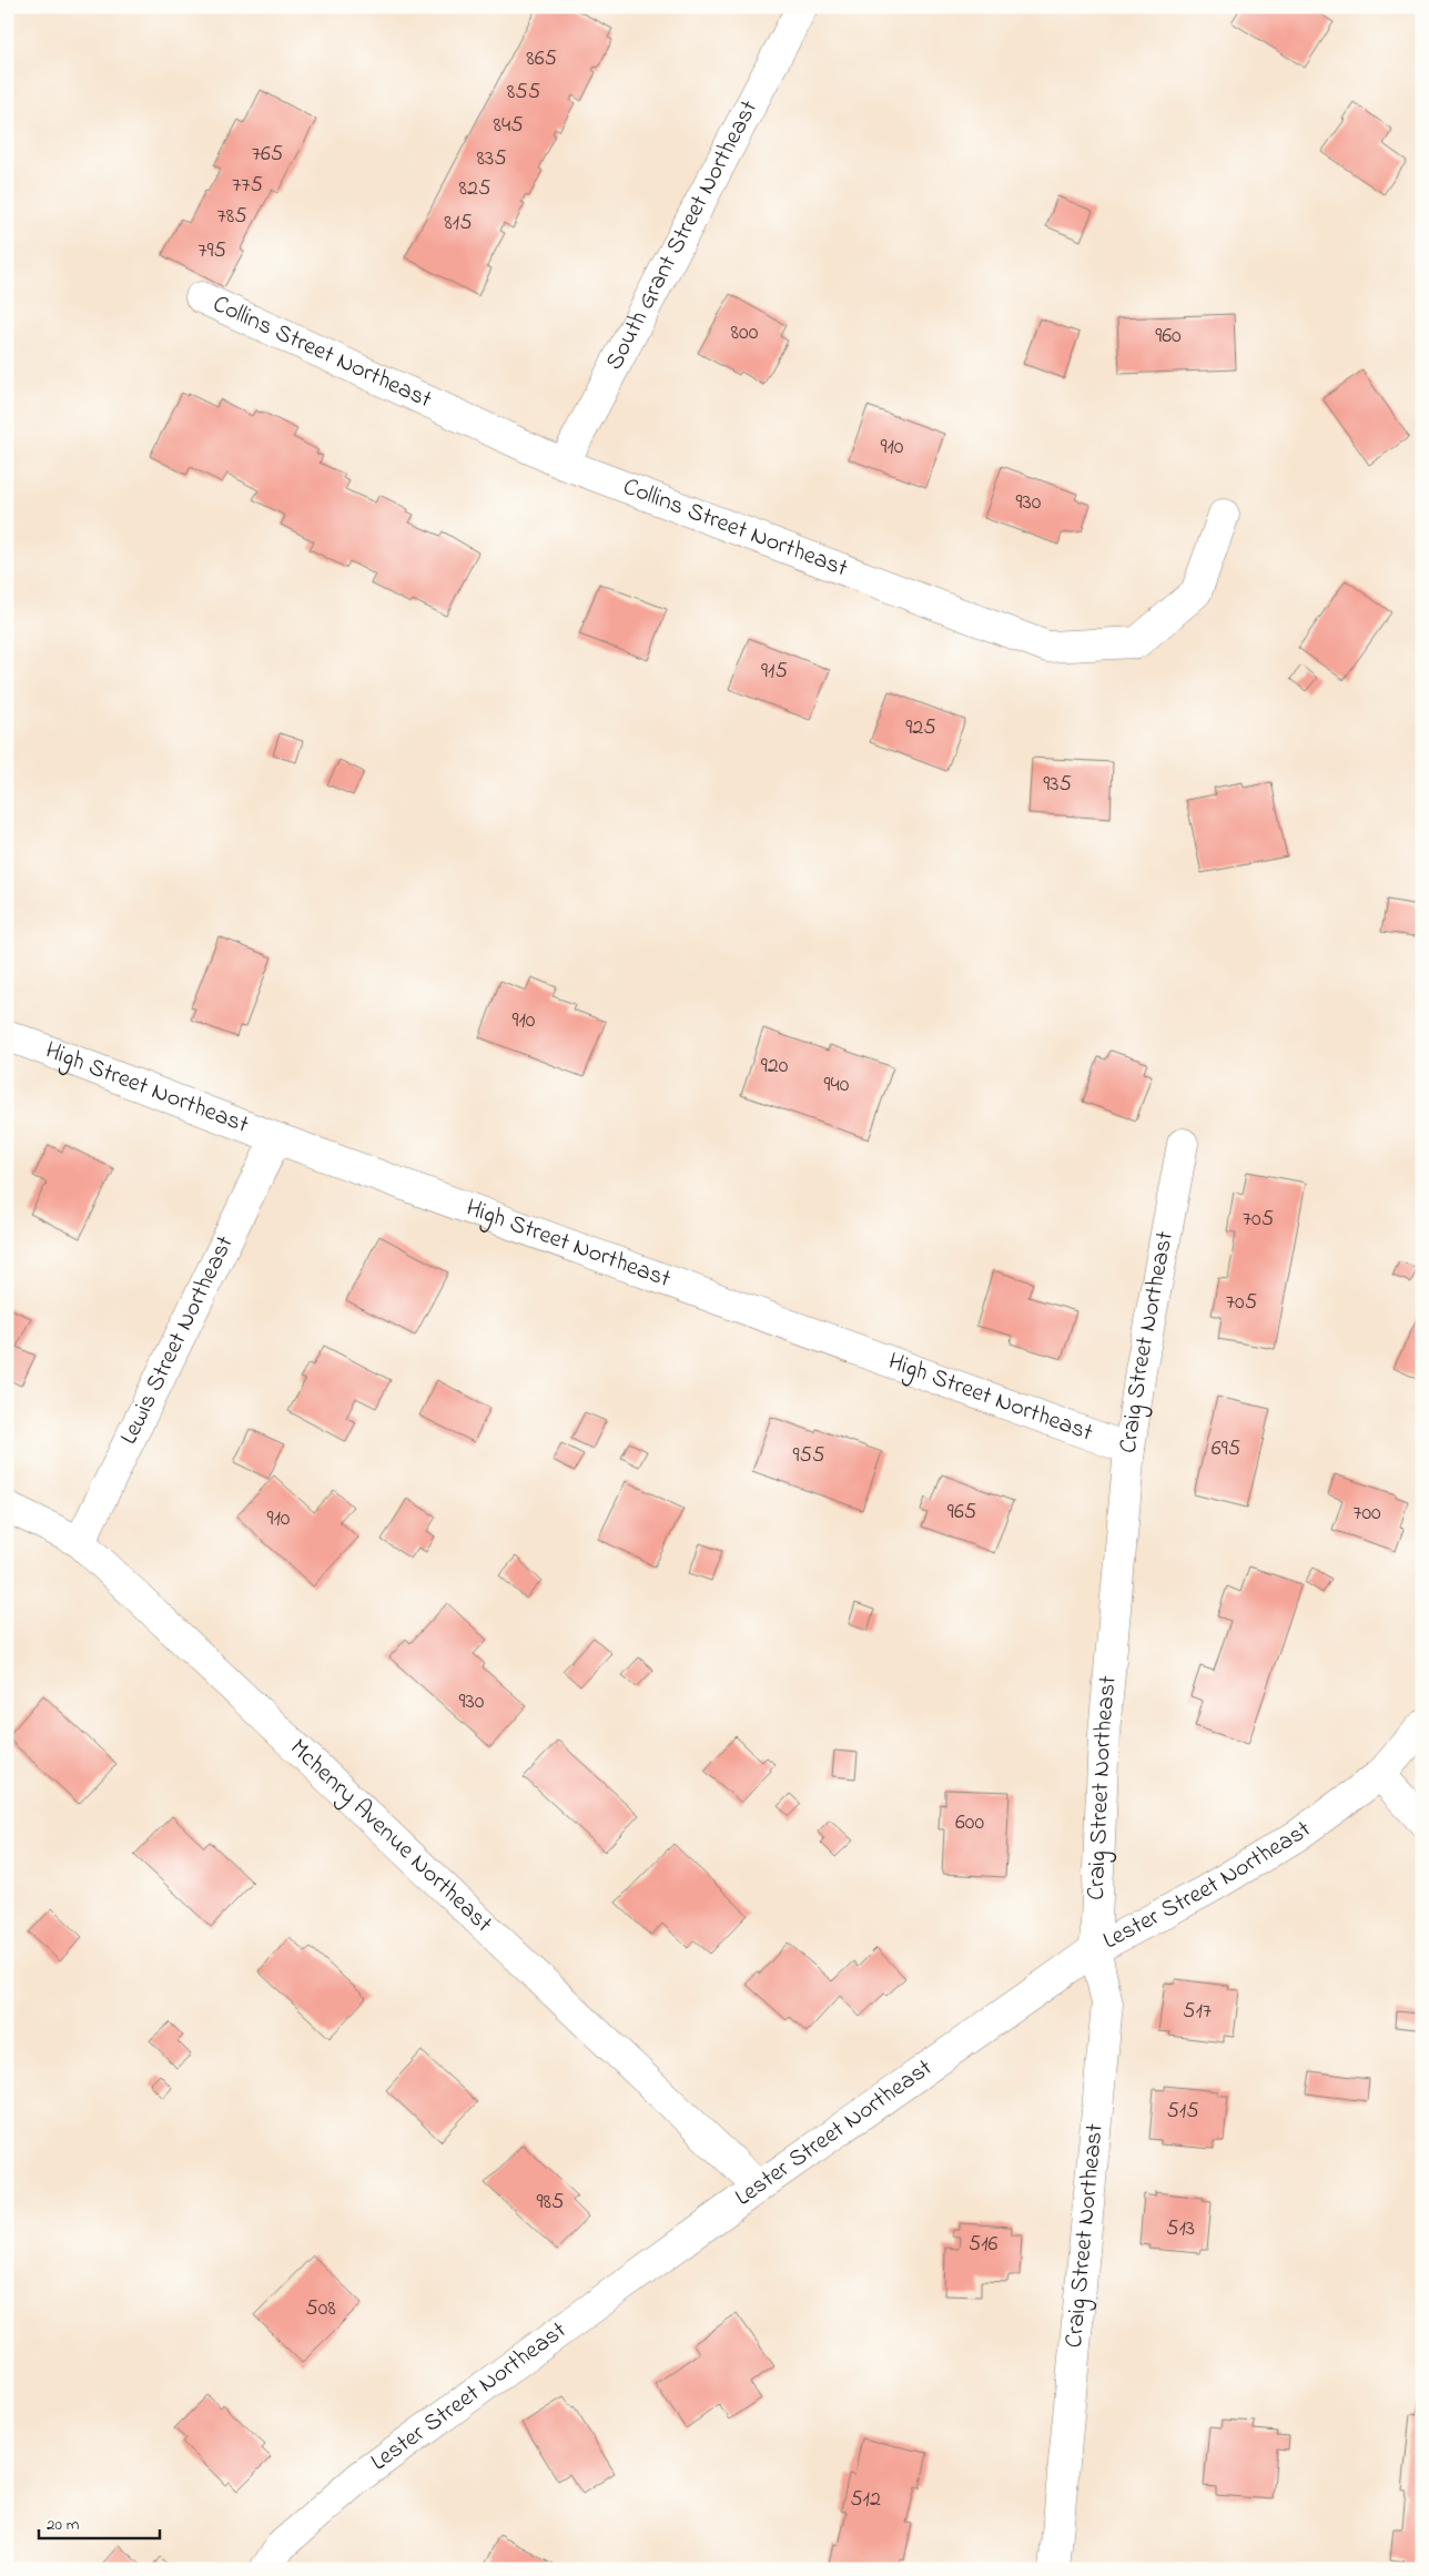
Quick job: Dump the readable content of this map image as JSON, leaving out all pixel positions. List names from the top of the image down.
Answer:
{
  "streets": {
    "street": [
      "South Grant Street Northeast",
      "Collins Street Northeast",
      "High Street Northeast",
      "Lewis Street Northeast",
      "Craig Street Northeast",
      "Mchenry Avenue Northeast",
      "Lester Street Northeast"
    ]
  },
  "crossings": [
    ["South Grant Street Northeast", "Collins Street Northeast"],
    ["High Street Northeast", "Lewis Street Northeast"],
    ["High Street Northeast", "Craig Street Northeast"],
    ["Lewis Street Northeast", "Mchenry Avenue Northeast"],
    ["Craig Street Northeast", "Lester Street Northeast"],
    ["Mchenry Avenue Northeast", "Lester Street Northeast"]
  ],
  "house_numbers": [
    "865",
    "855",
    "845",
    "765",
    "835",
    "775",
    "825",
    "785",
    "815",
    "795",
    "800",
    "960",
    "910",
    "930",
    "915",
    "925",
    "935",
    "910",
    "920",
    "940",
    "705",
    "705",
    "695",
    "955",
    "965",
    "700",
    "910",
    "930",
    "600",
    "517",
    "515",
    "985",
    "513",
    "516",
    "508",
    "512"
  ],
  "scale_bar": "20 m"
}
